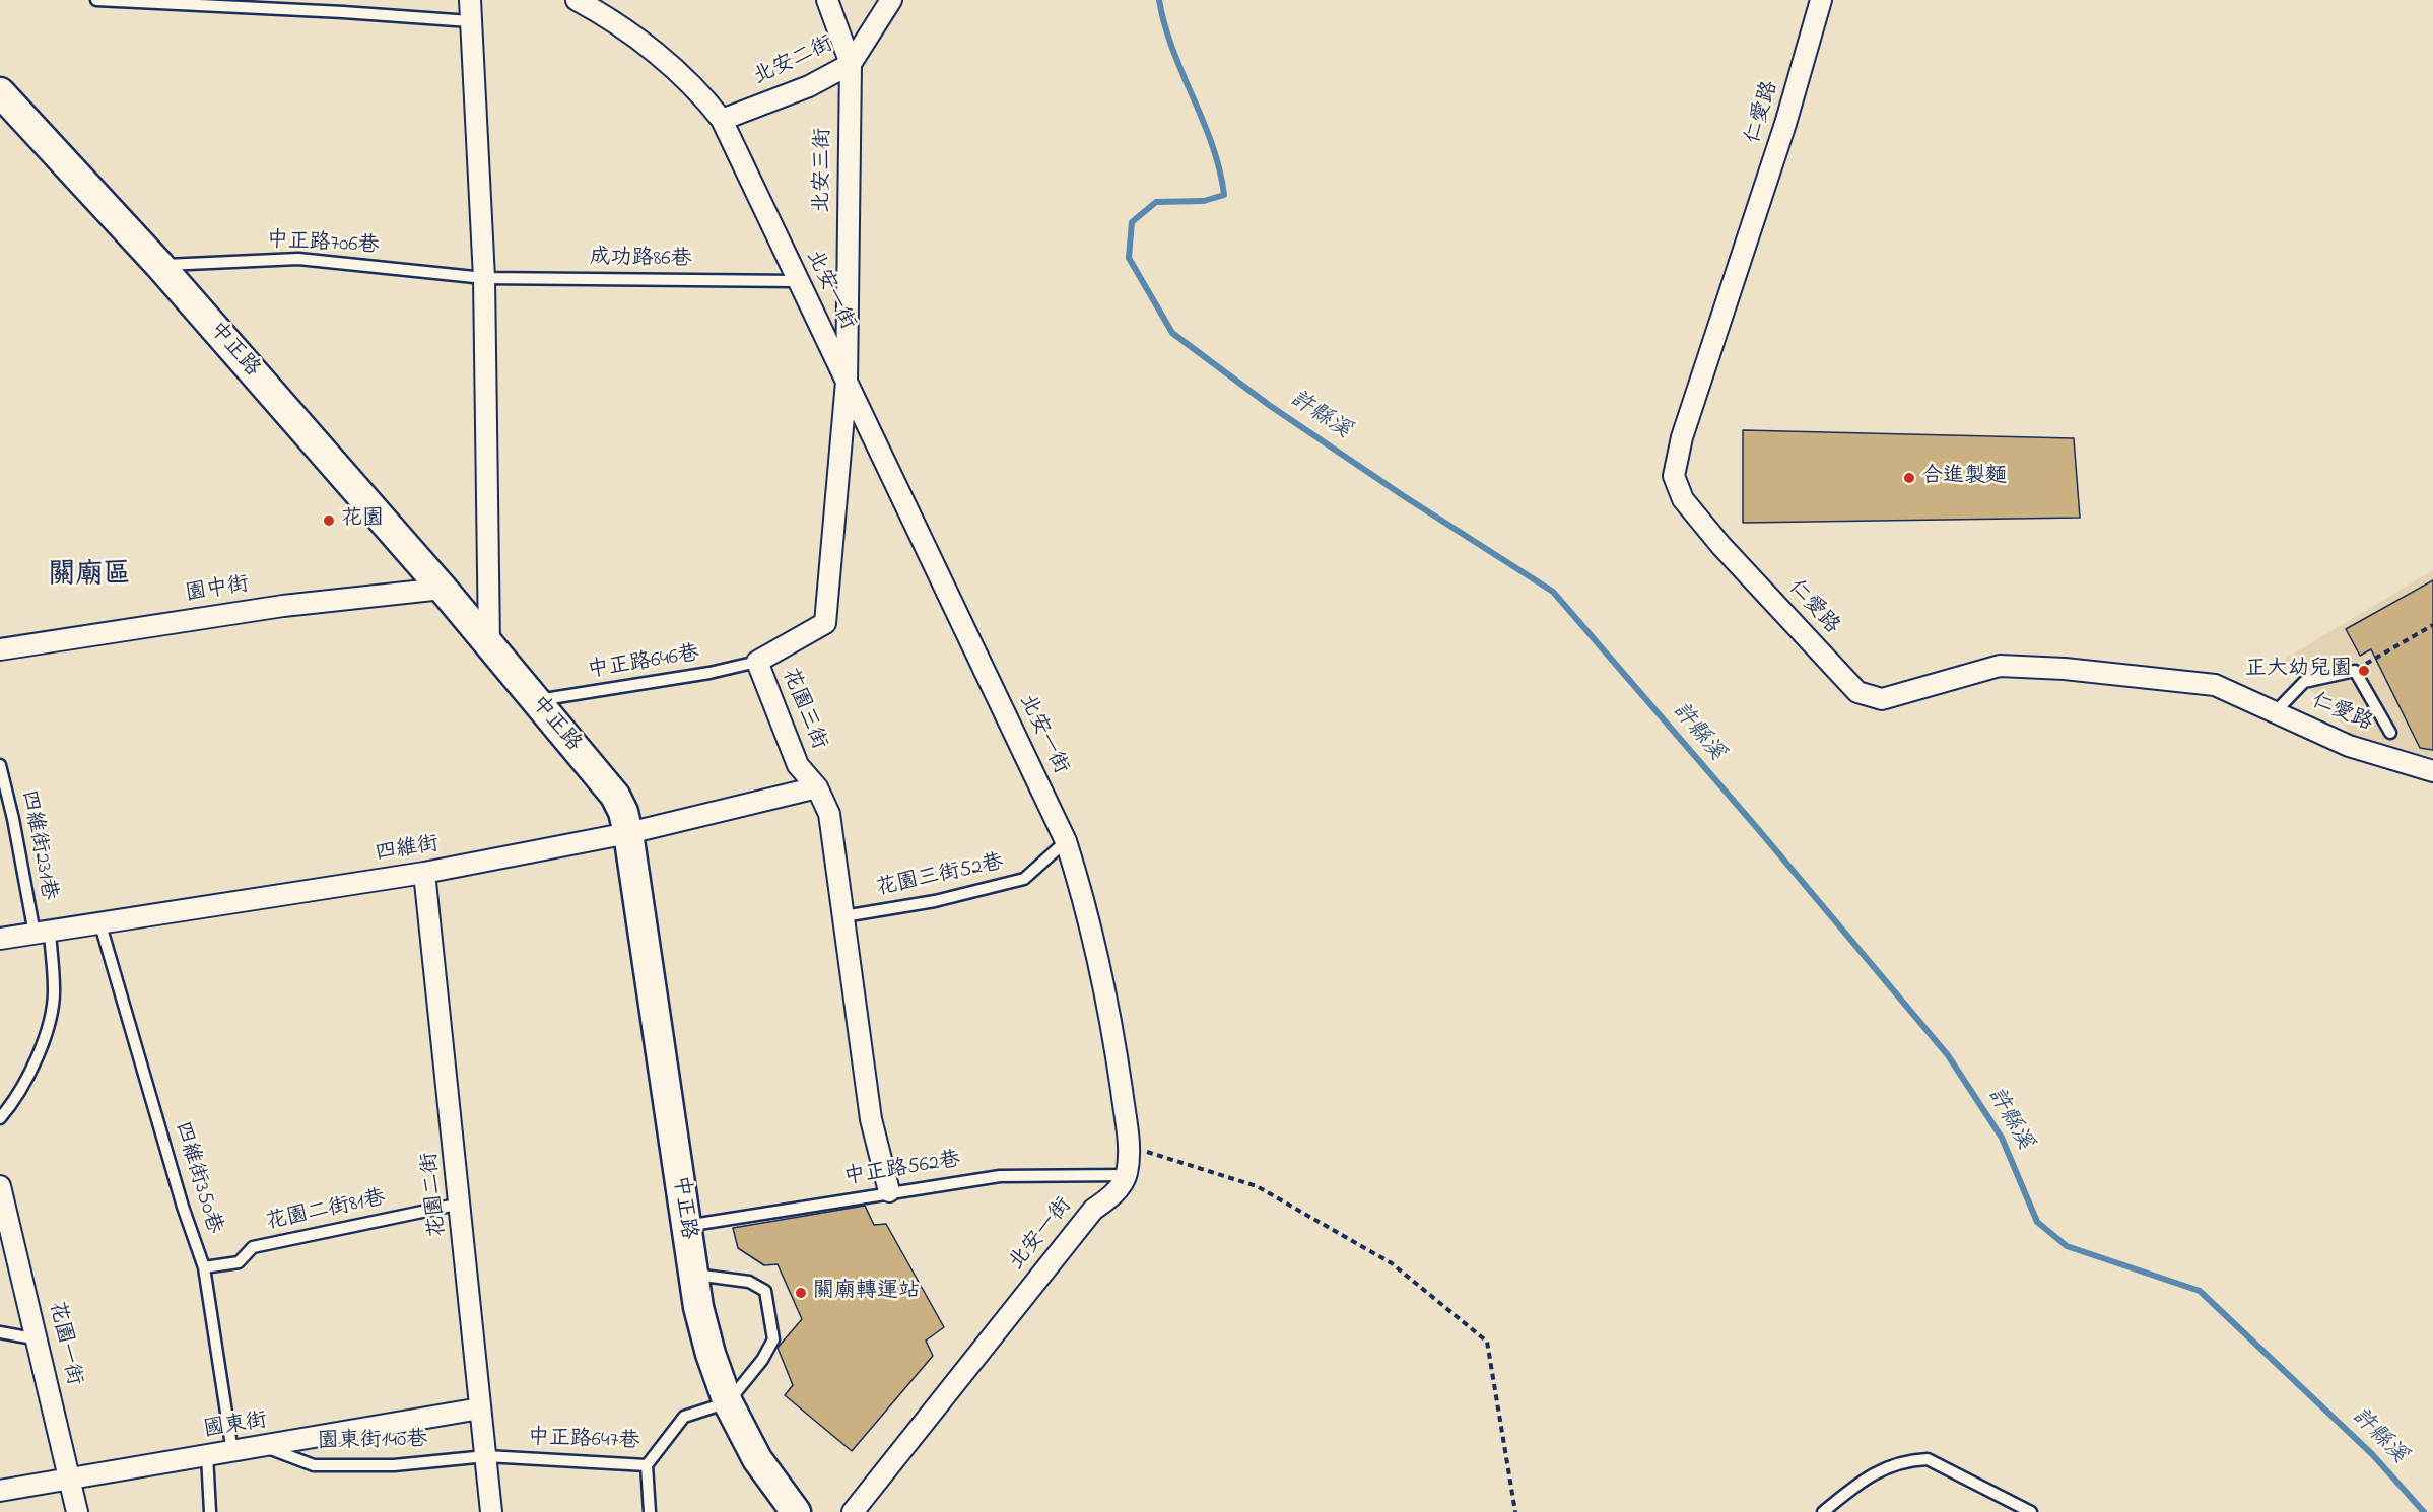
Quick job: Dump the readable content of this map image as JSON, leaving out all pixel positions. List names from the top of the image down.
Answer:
{
  "streets": {
    "main road": ["中正路"],
    "street": [
      "北安二街",
      "仁愛路",
      "北安三街",
      "北安一街",
      "園中街",
      "花園三街",
      "四維街",
      "花園二街",
      "花園一街",
      "國東街"
    ],
    "lane": [
      "中正路706巷",
      "成功路86巷",
      "中正路646巷",
      "四維街231巷",
      "花園三街52巷",
      "中正路562巷",
      "四維街350巷",
      "花園二街81巷",
      "中正路647巷",
      "園東街140巷"
    ]
  },
  "crossings": [
    ["北安二街", "北安三街"],
    ["北安二街", "北安一街"],
    ["北安三街", "北安一街"],
    ["北安三街", "花園三街"],
    ["中正路706巷", "成功路86巷"],
    ["中正路706巷", "中正路"],
    ["成功路86巷", "北安一街"],
    ["北安一街", "花園三街"],
    ["北安一街", "花園三街52巷"],
    ["北安一街", "中正路562巷"],
    ["中正路", "園中街"],
    ["中正路", "中正路646巷"],
    ["中正路", "四維街"],
    ["中正路", "中正路562巷"],
    ["中正路", "中正路647巷"],
    ["中正路646巷", "花園三街"],
    ["花園三街", "四維街"],
    ["花園三街", "花園三街52巷"],
    ["花園三街", "中正路562巷"],
    ["四維街231巷", "四維街"],
    ["四維街", "四維街350巷"],
    ["四維街", "花園二街"],
    ["四維街350巷", "花園二街81巷"],
    ["四維街350巷", "國東街"],
    ["花園二街", "花園二街81巷"],
    ["花園二街", "國東街"],
    ["花園二街", "中正路647巷"],
    ["花園二街", "園東街140巷"],
    ["花園一街", "國東街"],
    ["國東街", "園東街140巷"],
    ["中正路647巷", "園東街140巷"]
  ],
  "districts": ["關廟區"],
  "water": ["許縣溪"],
  "places": [
    "合進製麵",
    "花園",
    "正大幼兒園",
    "關廟轉運站"
  ]
}
